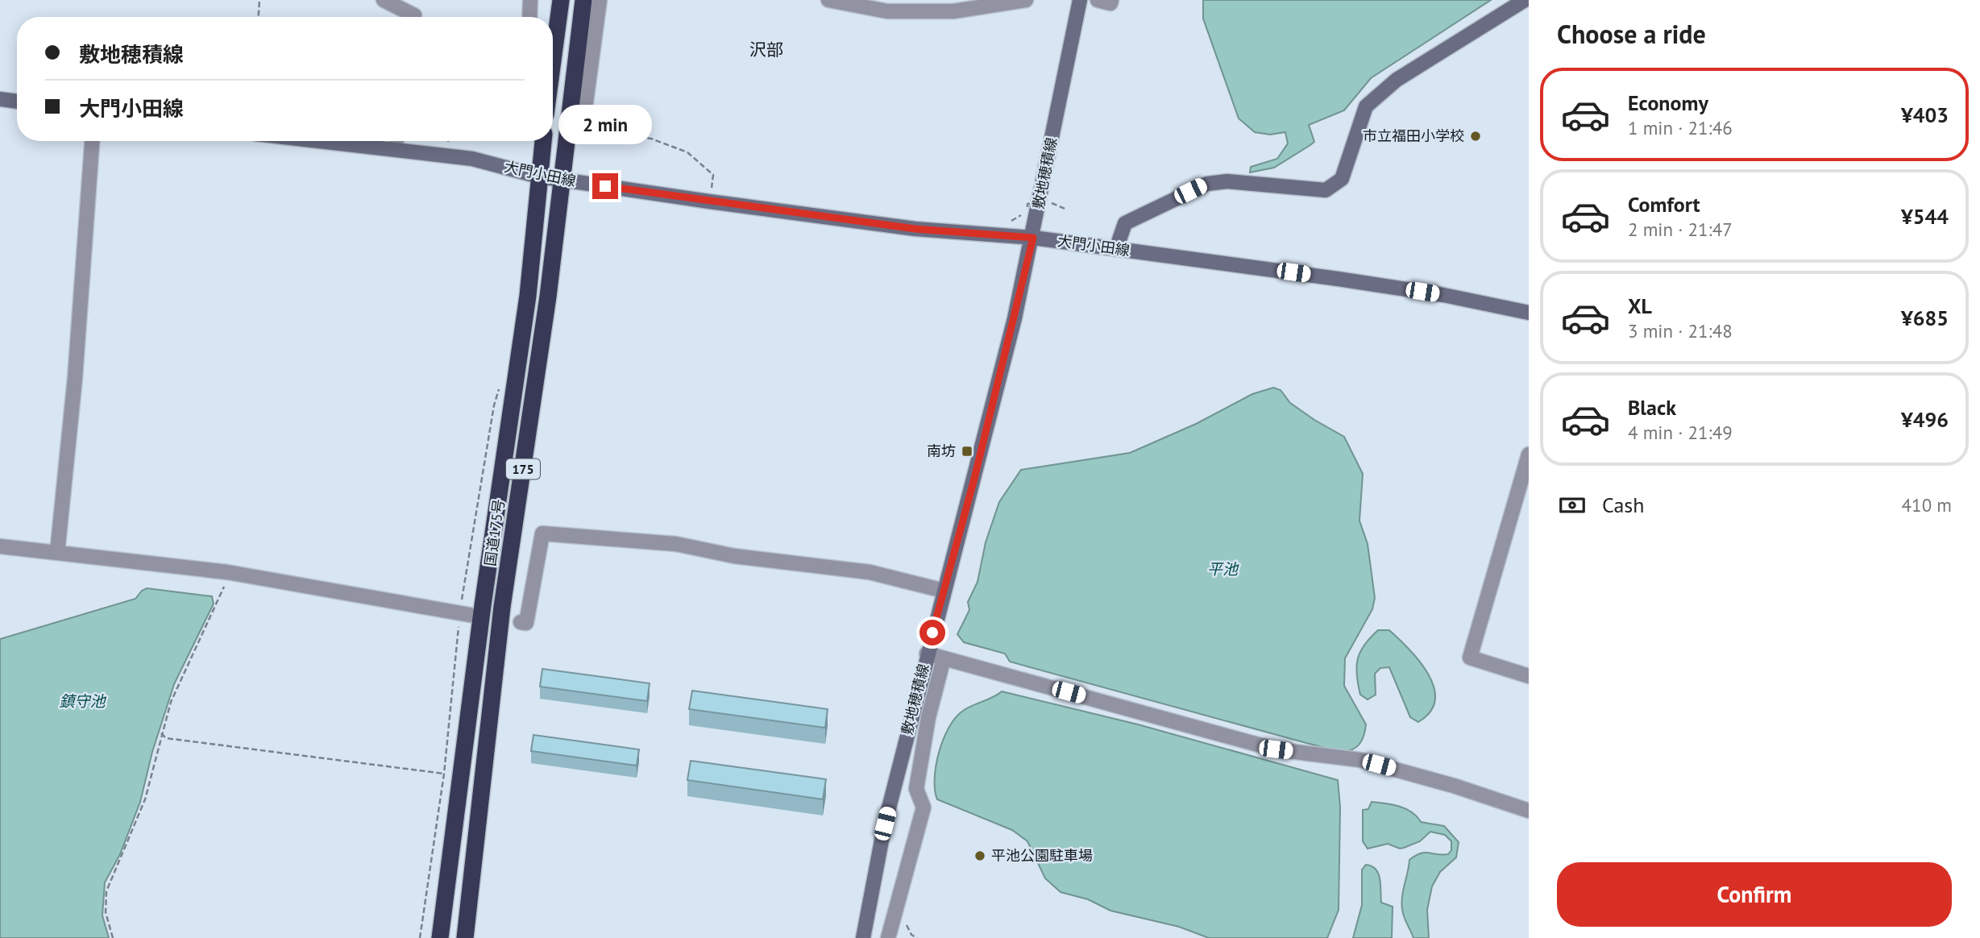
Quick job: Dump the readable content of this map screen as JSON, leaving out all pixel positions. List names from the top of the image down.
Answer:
{
  "streets": {
    "highway": ["175", "国道175号"],
    "main road": ["敷地穂積線", "大門小田線"]
  },
  "crossings": [
    ["敷地穂積線", "大門小田線"],
    ["大門小田線", "国道175号"]
  ],
  "districts": ["沢部"],
  "water": ["平池", "鎮守池"],
  "places": {
    "other": ["市立福田小学校", "平池公園駐車場"],
    "transit": ["南坊"]
  },
  "page": {
    "heading": "Choose a ride",
    "banner": ["敷地穂積線", "大門小田線"],
    "list": [
      {
        "name": "Economy",
        "note": "1 min · 21:46",
        "value": "¥403"
      },
      {
        "name": "Comfort",
        "note": "2 min · 21:47",
        "value": "¥544"
      },
      {
        "name": "XL",
        "note": "3 min · 21:48",
        "value": "¥685"
      },
      {
        "name": "Black",
        "note": "4 min · 21:49",
        "value": "¥496"
      }
    ],
    "bubble": "2 min",
    "pay": ["Cash", "410 m"],
    "buttons": "Confirm"
  }
}
